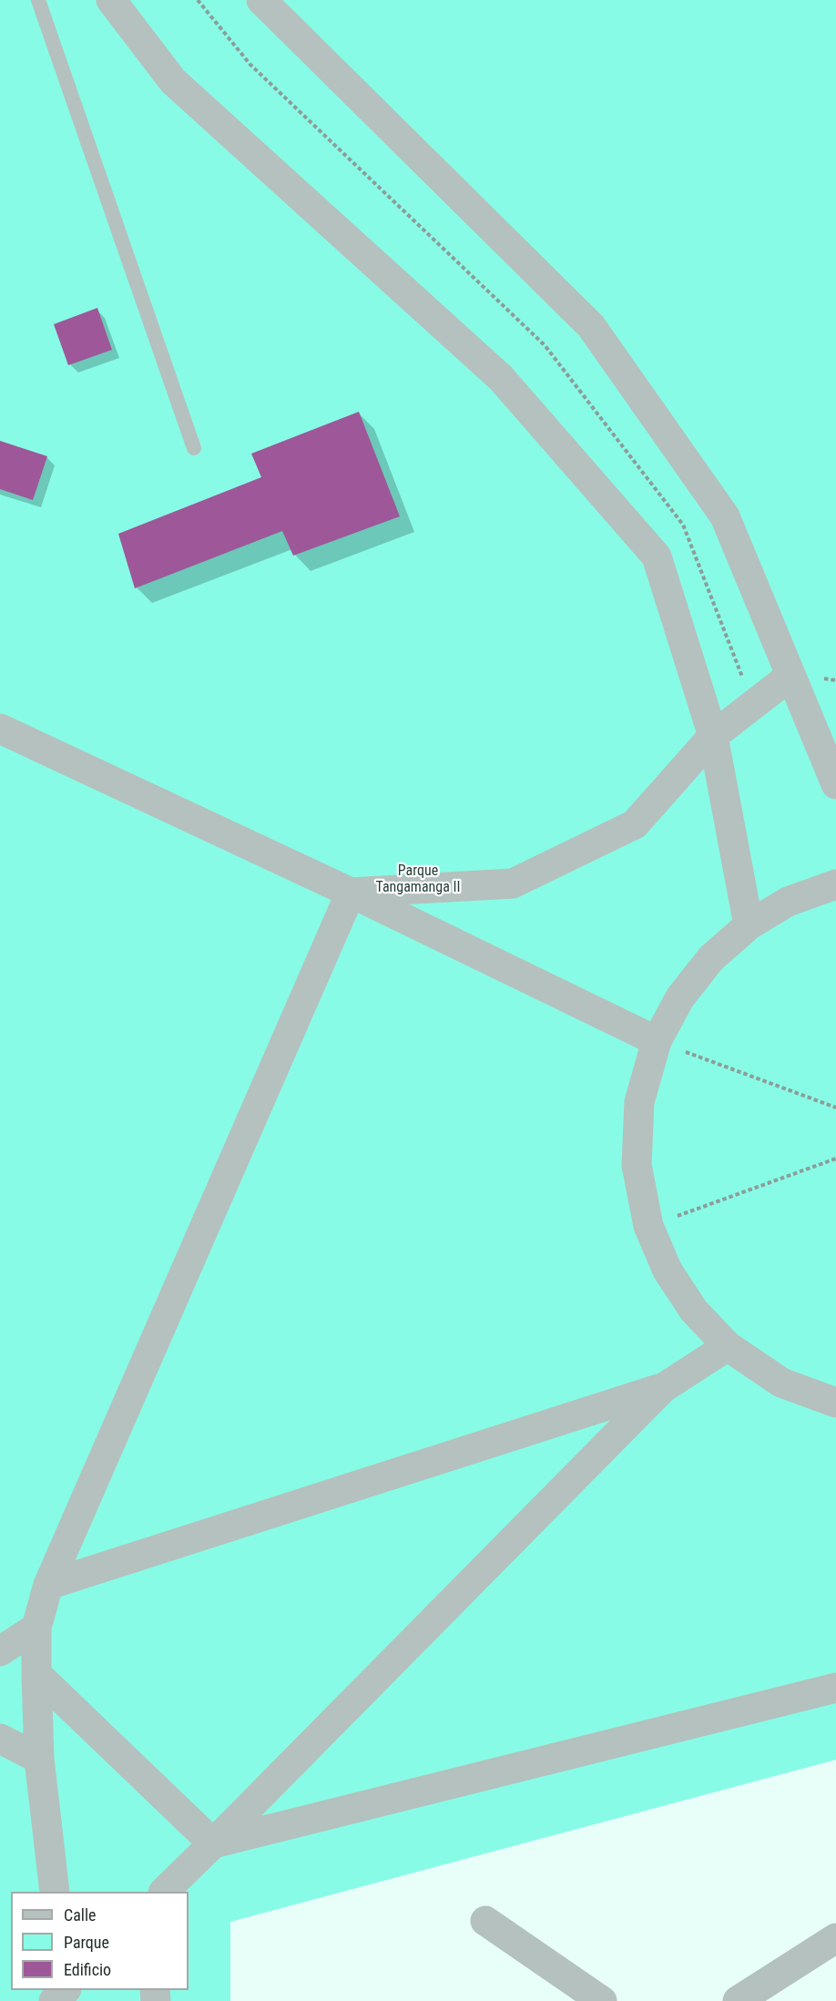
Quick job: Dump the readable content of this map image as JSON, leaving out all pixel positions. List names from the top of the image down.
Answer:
{
  "parks": ["Parque Tangamanga II"],
  "legend": ["Calle", "Parque", "Edificio"]
}
